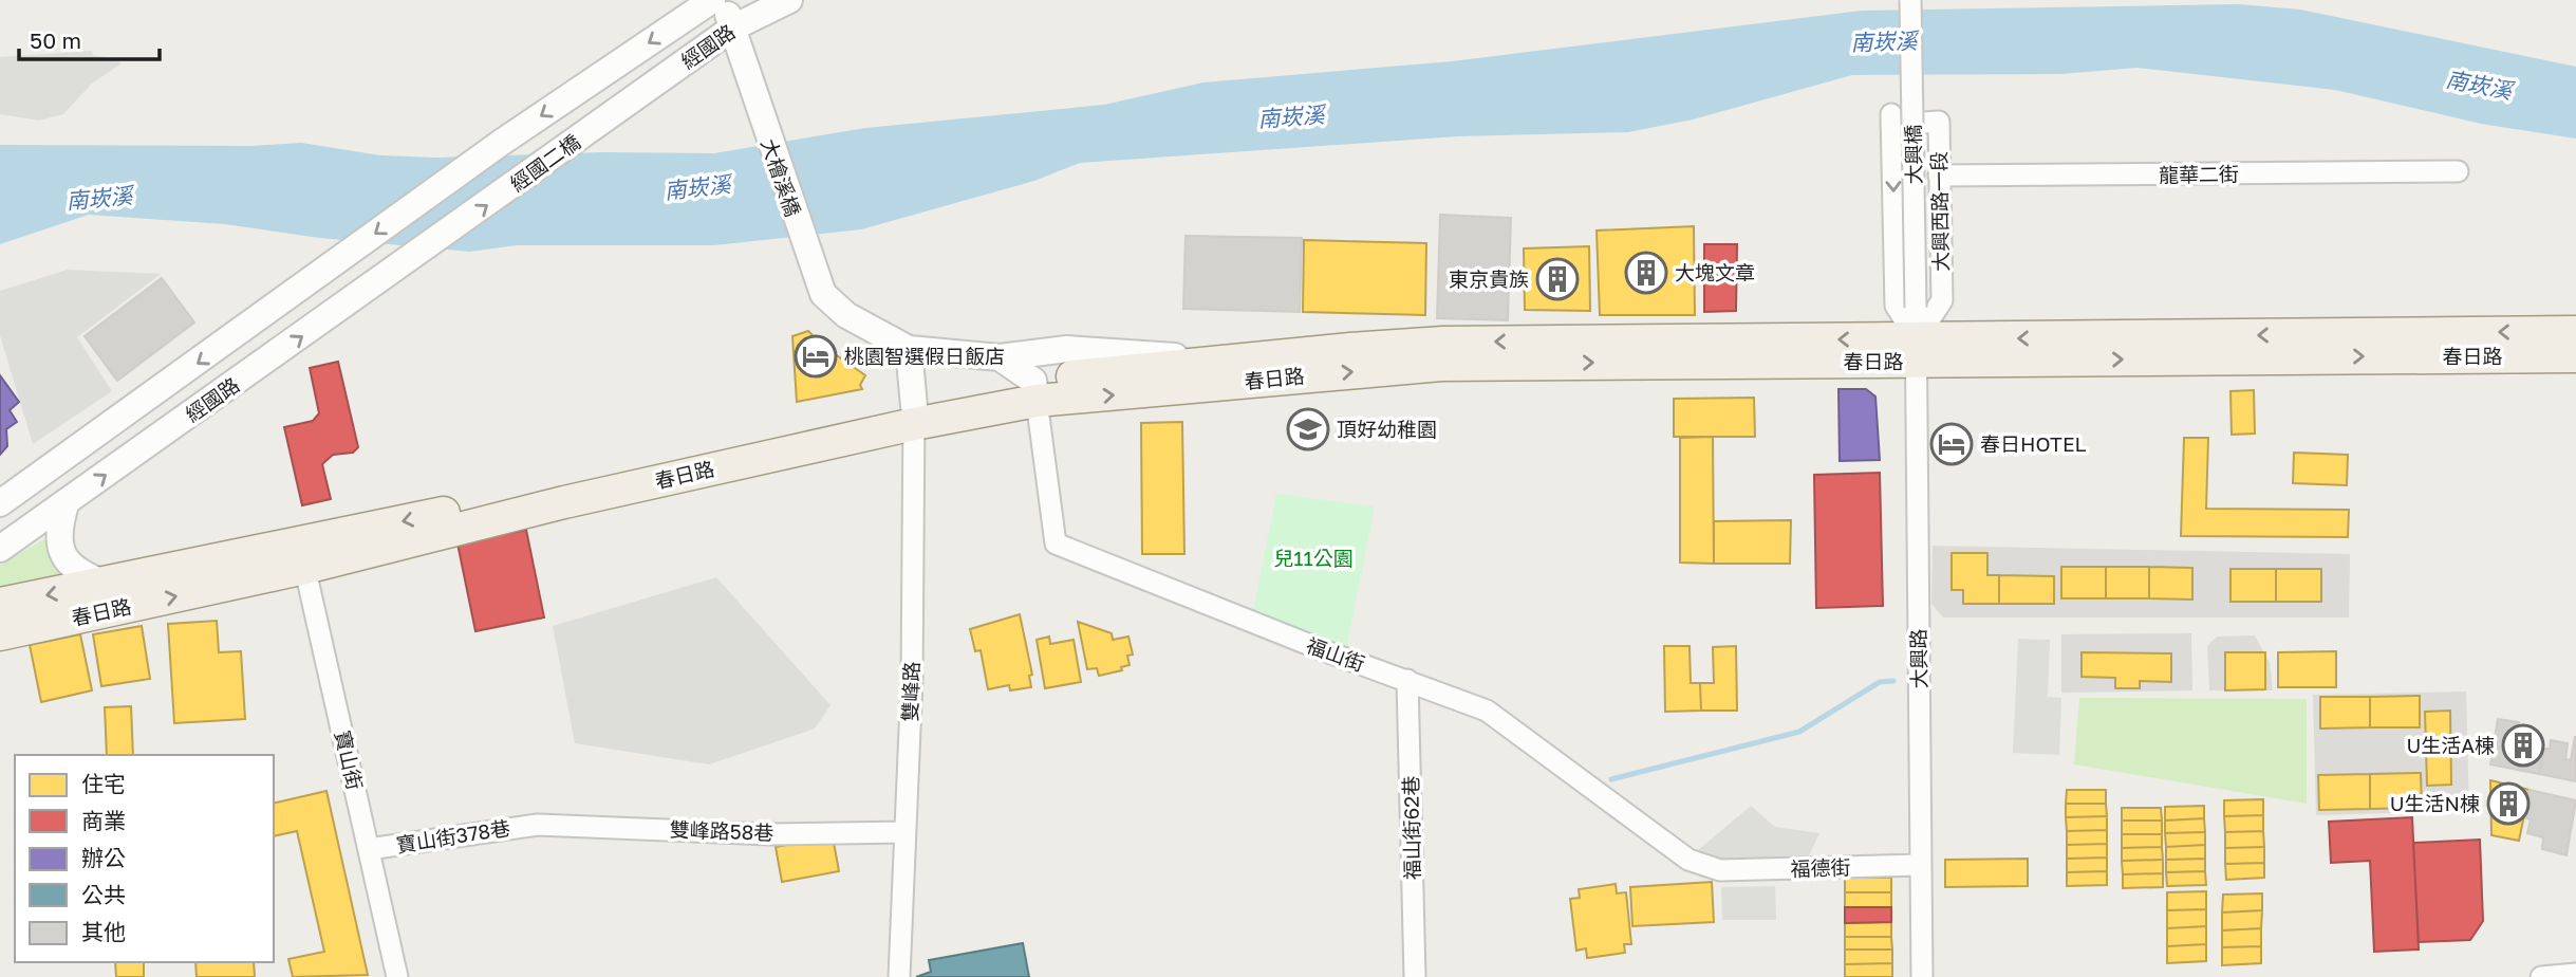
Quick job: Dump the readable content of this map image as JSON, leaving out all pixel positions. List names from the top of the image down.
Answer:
{
  "streets": {
    "main road": ["春日路"],
    "street": [
      "經國路",
      "大興橋",
      "經國二橋",
      "龍華二街",
      "大檜溪橋",
      "大興西路一段",
      "福山街",
      "大興路",
      "雙峰路",
      "寶山街",
      "福山街62巷",
      "雙峰路58巷",
      "寶山街378巷",
      "福德街"
    ]
  },
  "crossings": [
    ["經國路", "經國二橋"],
    ["經國路", "大檜溪橋"],
    ["大興橋", "大興西路一段"],
    ["大興橋", "春日路"],
    ["大興橋", "大興路"],
    ["龍華二街", "大興西路一段"],
    ["大興西路一段", "春日路"],
    ["大興西路一段", "大興路"],
    ["春日路", "福山街"],
    ["春日路", "大興路"],
    ["春日路", "雙峰路"],
    ["春日路", "寶山街"],
    ["福山街", "福山街62巷"],
    ["福山街", "福德街"],
    ["大興路", "福德街"],
    ["雙峰路", "雙峰路58巷"],
    ["寶山街", "寶山街378巷"],
    ["雙峰路58巷", "寶山街378巷"]
  ],
  "water": ["南崁溪"],
  "parks": ["兒11公園"],
  "places": {
    "building": [
      "大塊文章",
      "東京貴族",
      "U生活A棟",
      "U生活N棟"
    ],
    "hotel": ["桃園智選假日飯店", "春日HOTEL"],
    "school or university": ["頂好幼稚園"]
  },
  "legend": [
    "住宅",
    "商業",
    "辦公",
    "公共",
    "其他"
  ],
  "scale_bar": "50 m"
}
